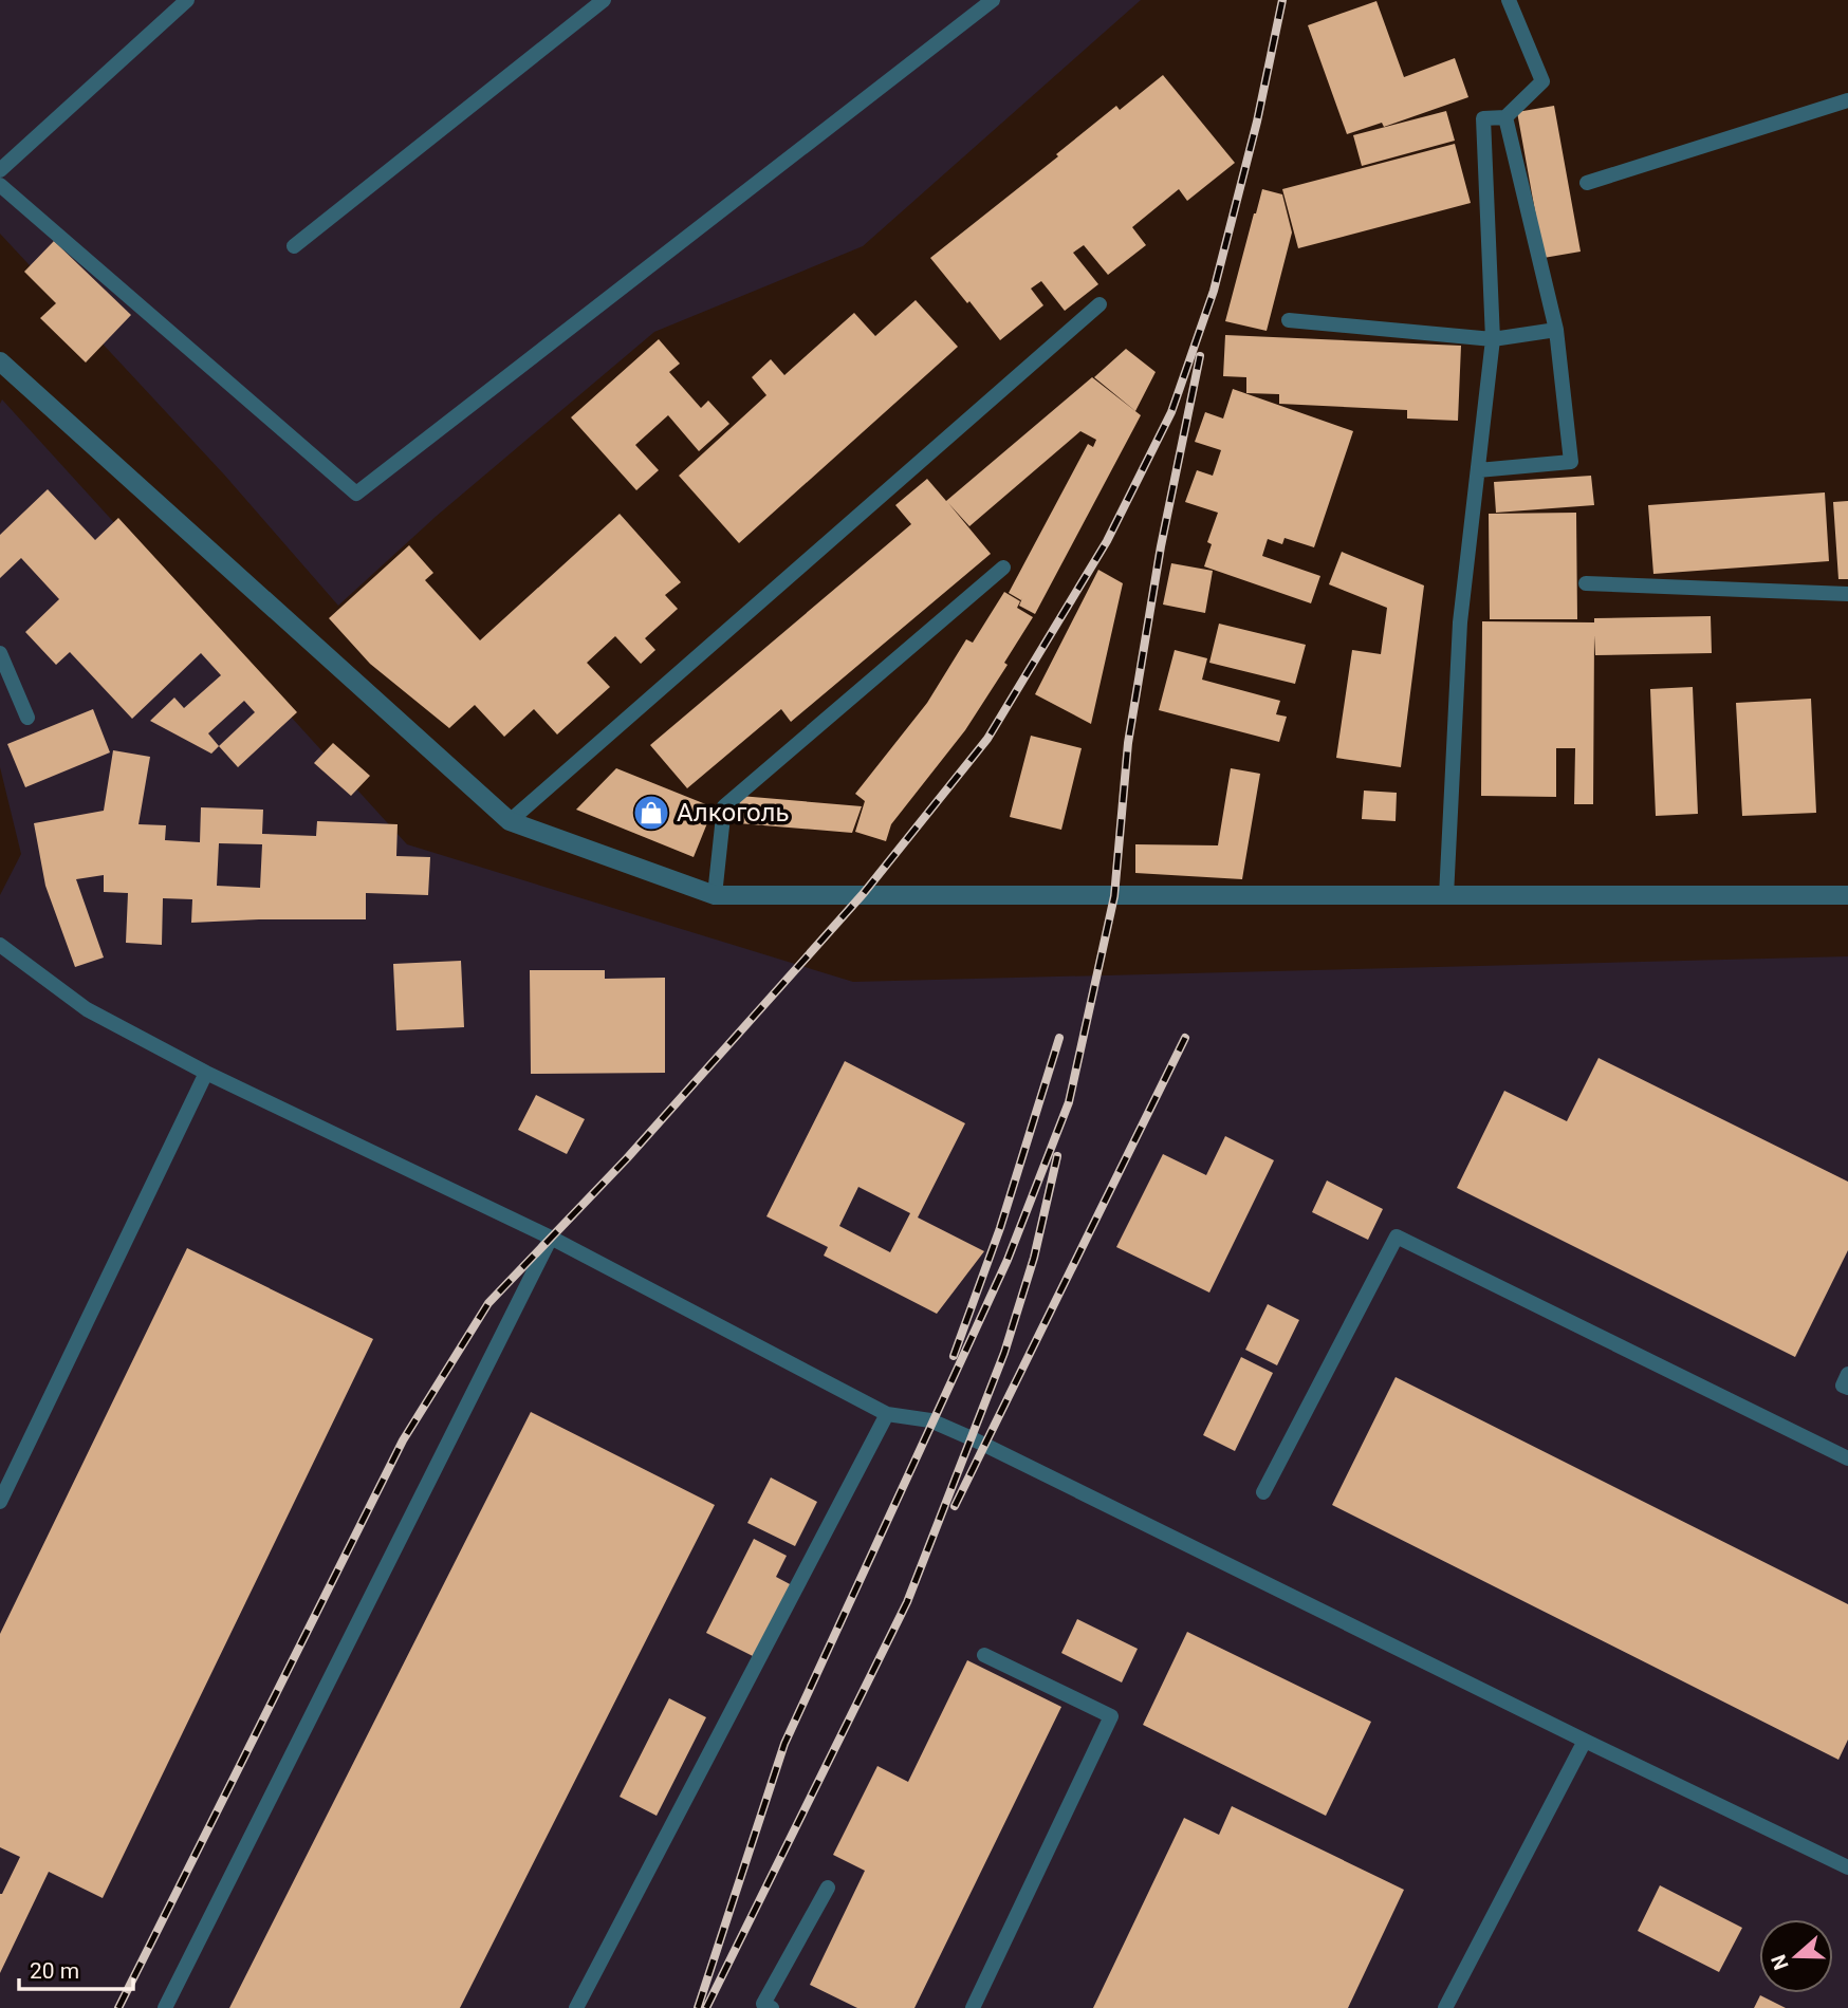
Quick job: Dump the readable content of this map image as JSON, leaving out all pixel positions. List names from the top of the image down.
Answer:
{
  "places": {
    "shop": ["Алкоголь"]
  },
  "scale_bar": "20 m",
  "north": "left"
}
